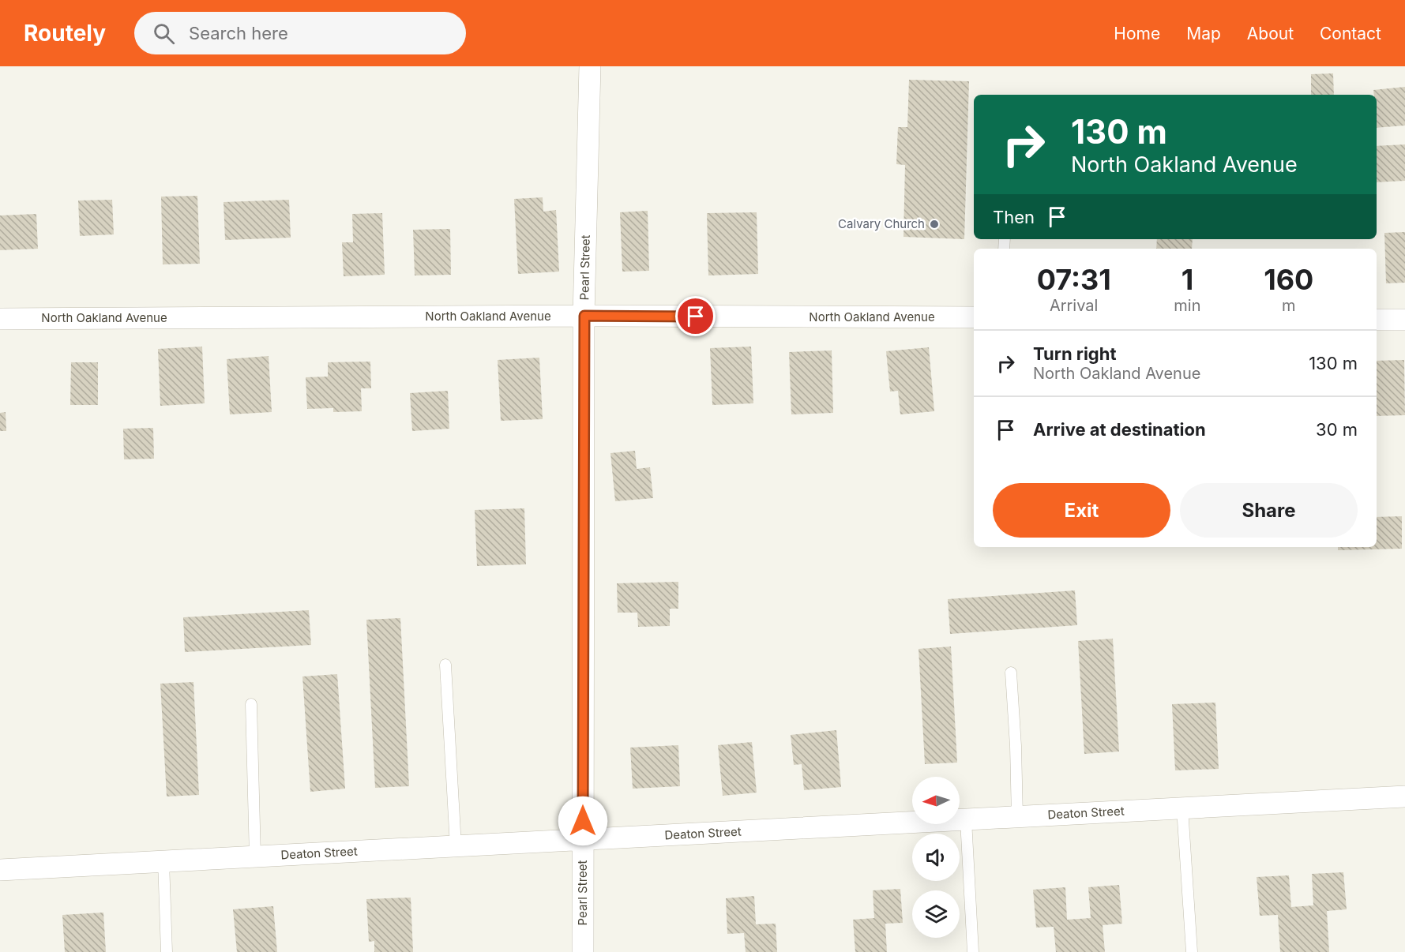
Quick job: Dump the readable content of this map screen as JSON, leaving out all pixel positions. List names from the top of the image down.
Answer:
{
  "streets": {
    "street": ["Pearl Street", "North Oakland Avenue", "Deaton Street"]
  },
  "crossings": [
    ["Pearl Street", "North Oakland Avenue"],
    ["Pearl Street", "Deaton Street"]
  ],
  "places": ["Calvary Church"],
  "north": "left",
  "page": {
    "header": "Routely",
    "search": "Search here",
    "nav": [
      "Home",
      "Map",
      "About",
      "Contact"
    ],
    "turn": ["130 m", "North Oakland Avenue"],
    "then": "Then",
    "eta": [
      "07:31",
      "Arrival",
      "1",
      "min",
      "160",
      "m"
    ],
    "list": [
      {
        "name": "Turn right",
        "note": "North Oakland Avenue",
        "value": "130 m"
      },
      {
        "name": "Arrive at destination",
        "value": "30 m"
      }
    ],
    "buttons": ["Exit", "Share"]
  }
}
